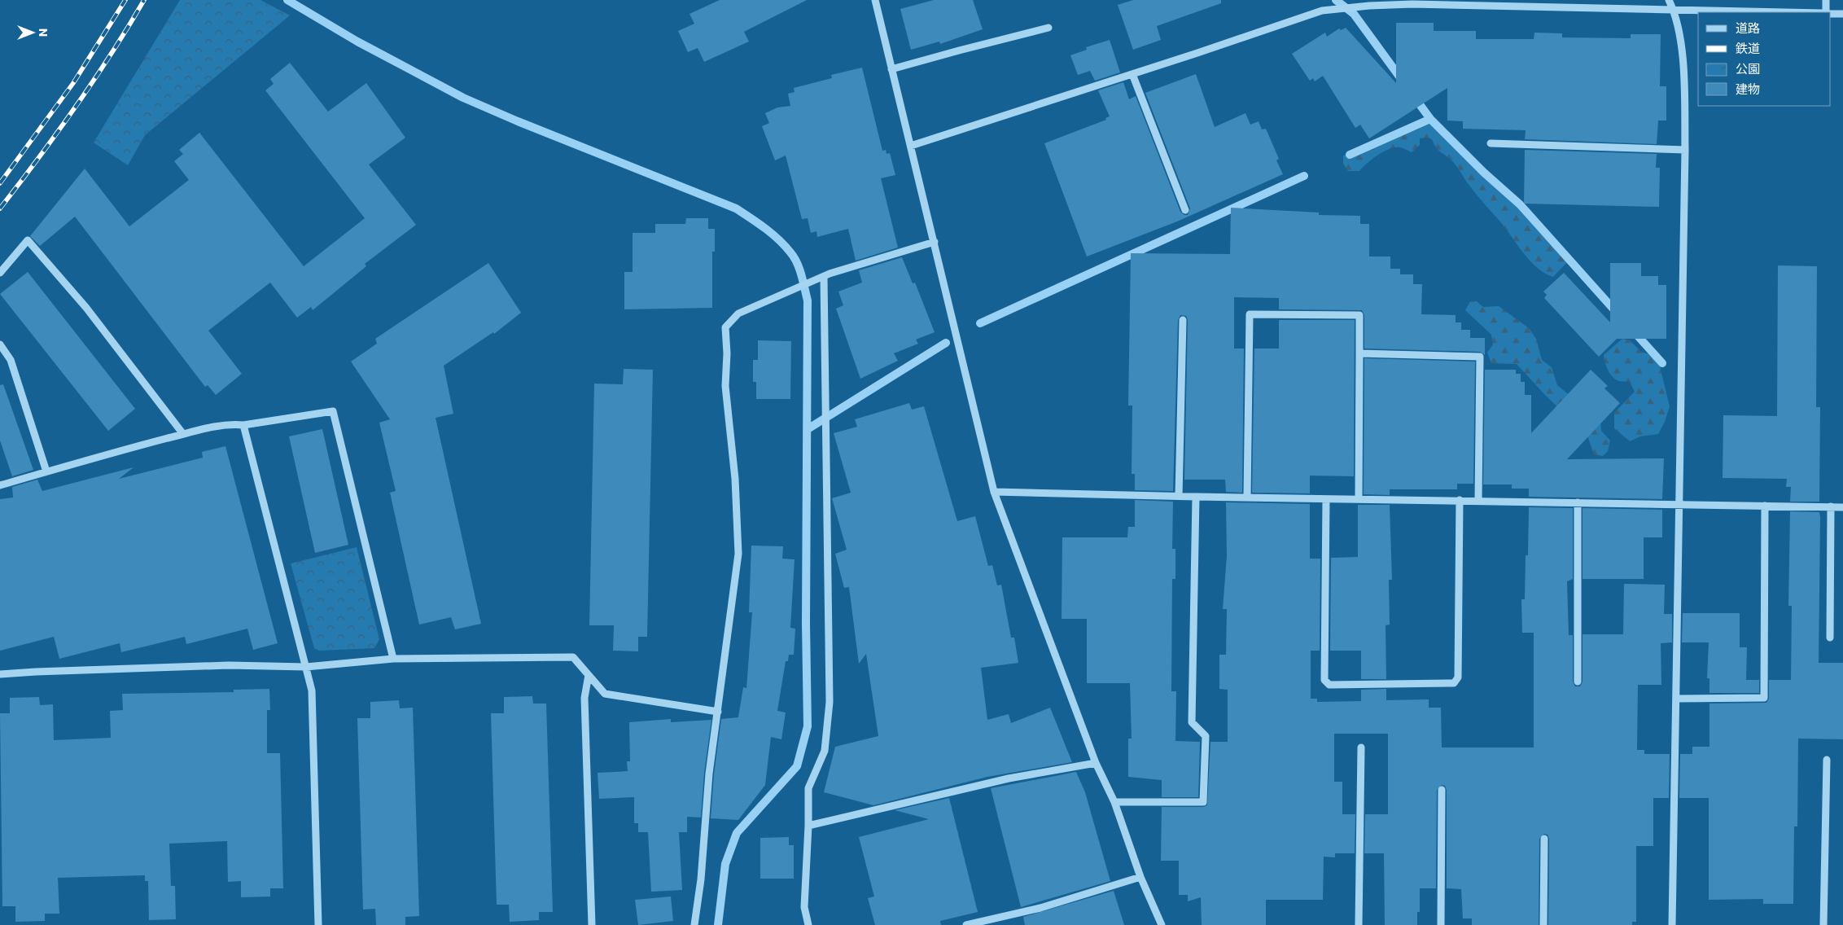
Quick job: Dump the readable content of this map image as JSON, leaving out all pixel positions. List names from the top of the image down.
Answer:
{
  "legend": [
    "道路",
    "鉄道",
    "公園",
    "建物"
  ],
  "north": "right"
}
